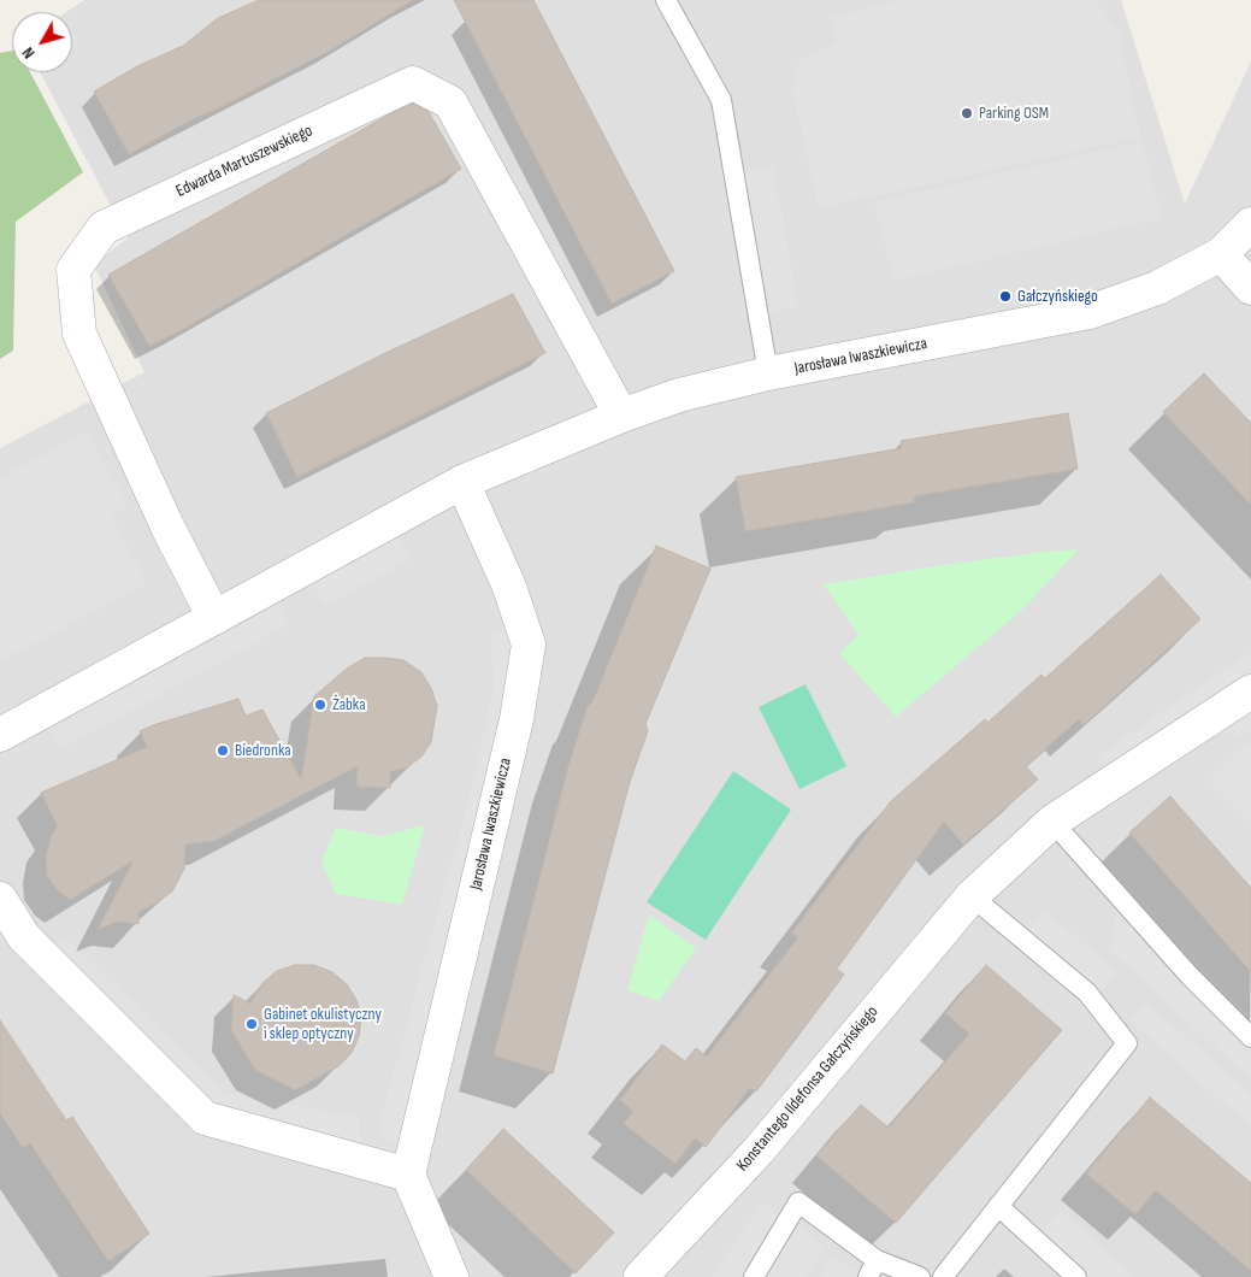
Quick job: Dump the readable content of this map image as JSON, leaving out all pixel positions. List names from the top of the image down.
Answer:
{
  "streets": {
    "street": ["Edwarda Martuszewskiego", "Jarosława Iwaszkiewicza", "Konstantego Ildefonsa Gałczyńskiego"]
  },
  "crossings": [
    ["Edwarda Martuszewskiego", "Jarosława Iwaszkiewicza"]
  ],
  "places": [
    "Parking OSM",
    "Gałczyńskiego",
    "Żabka",
    "Biedronka",
    "Gabinet okulistyczny i sklep optyczny"
  ],
  "north": "bottom left"
}
